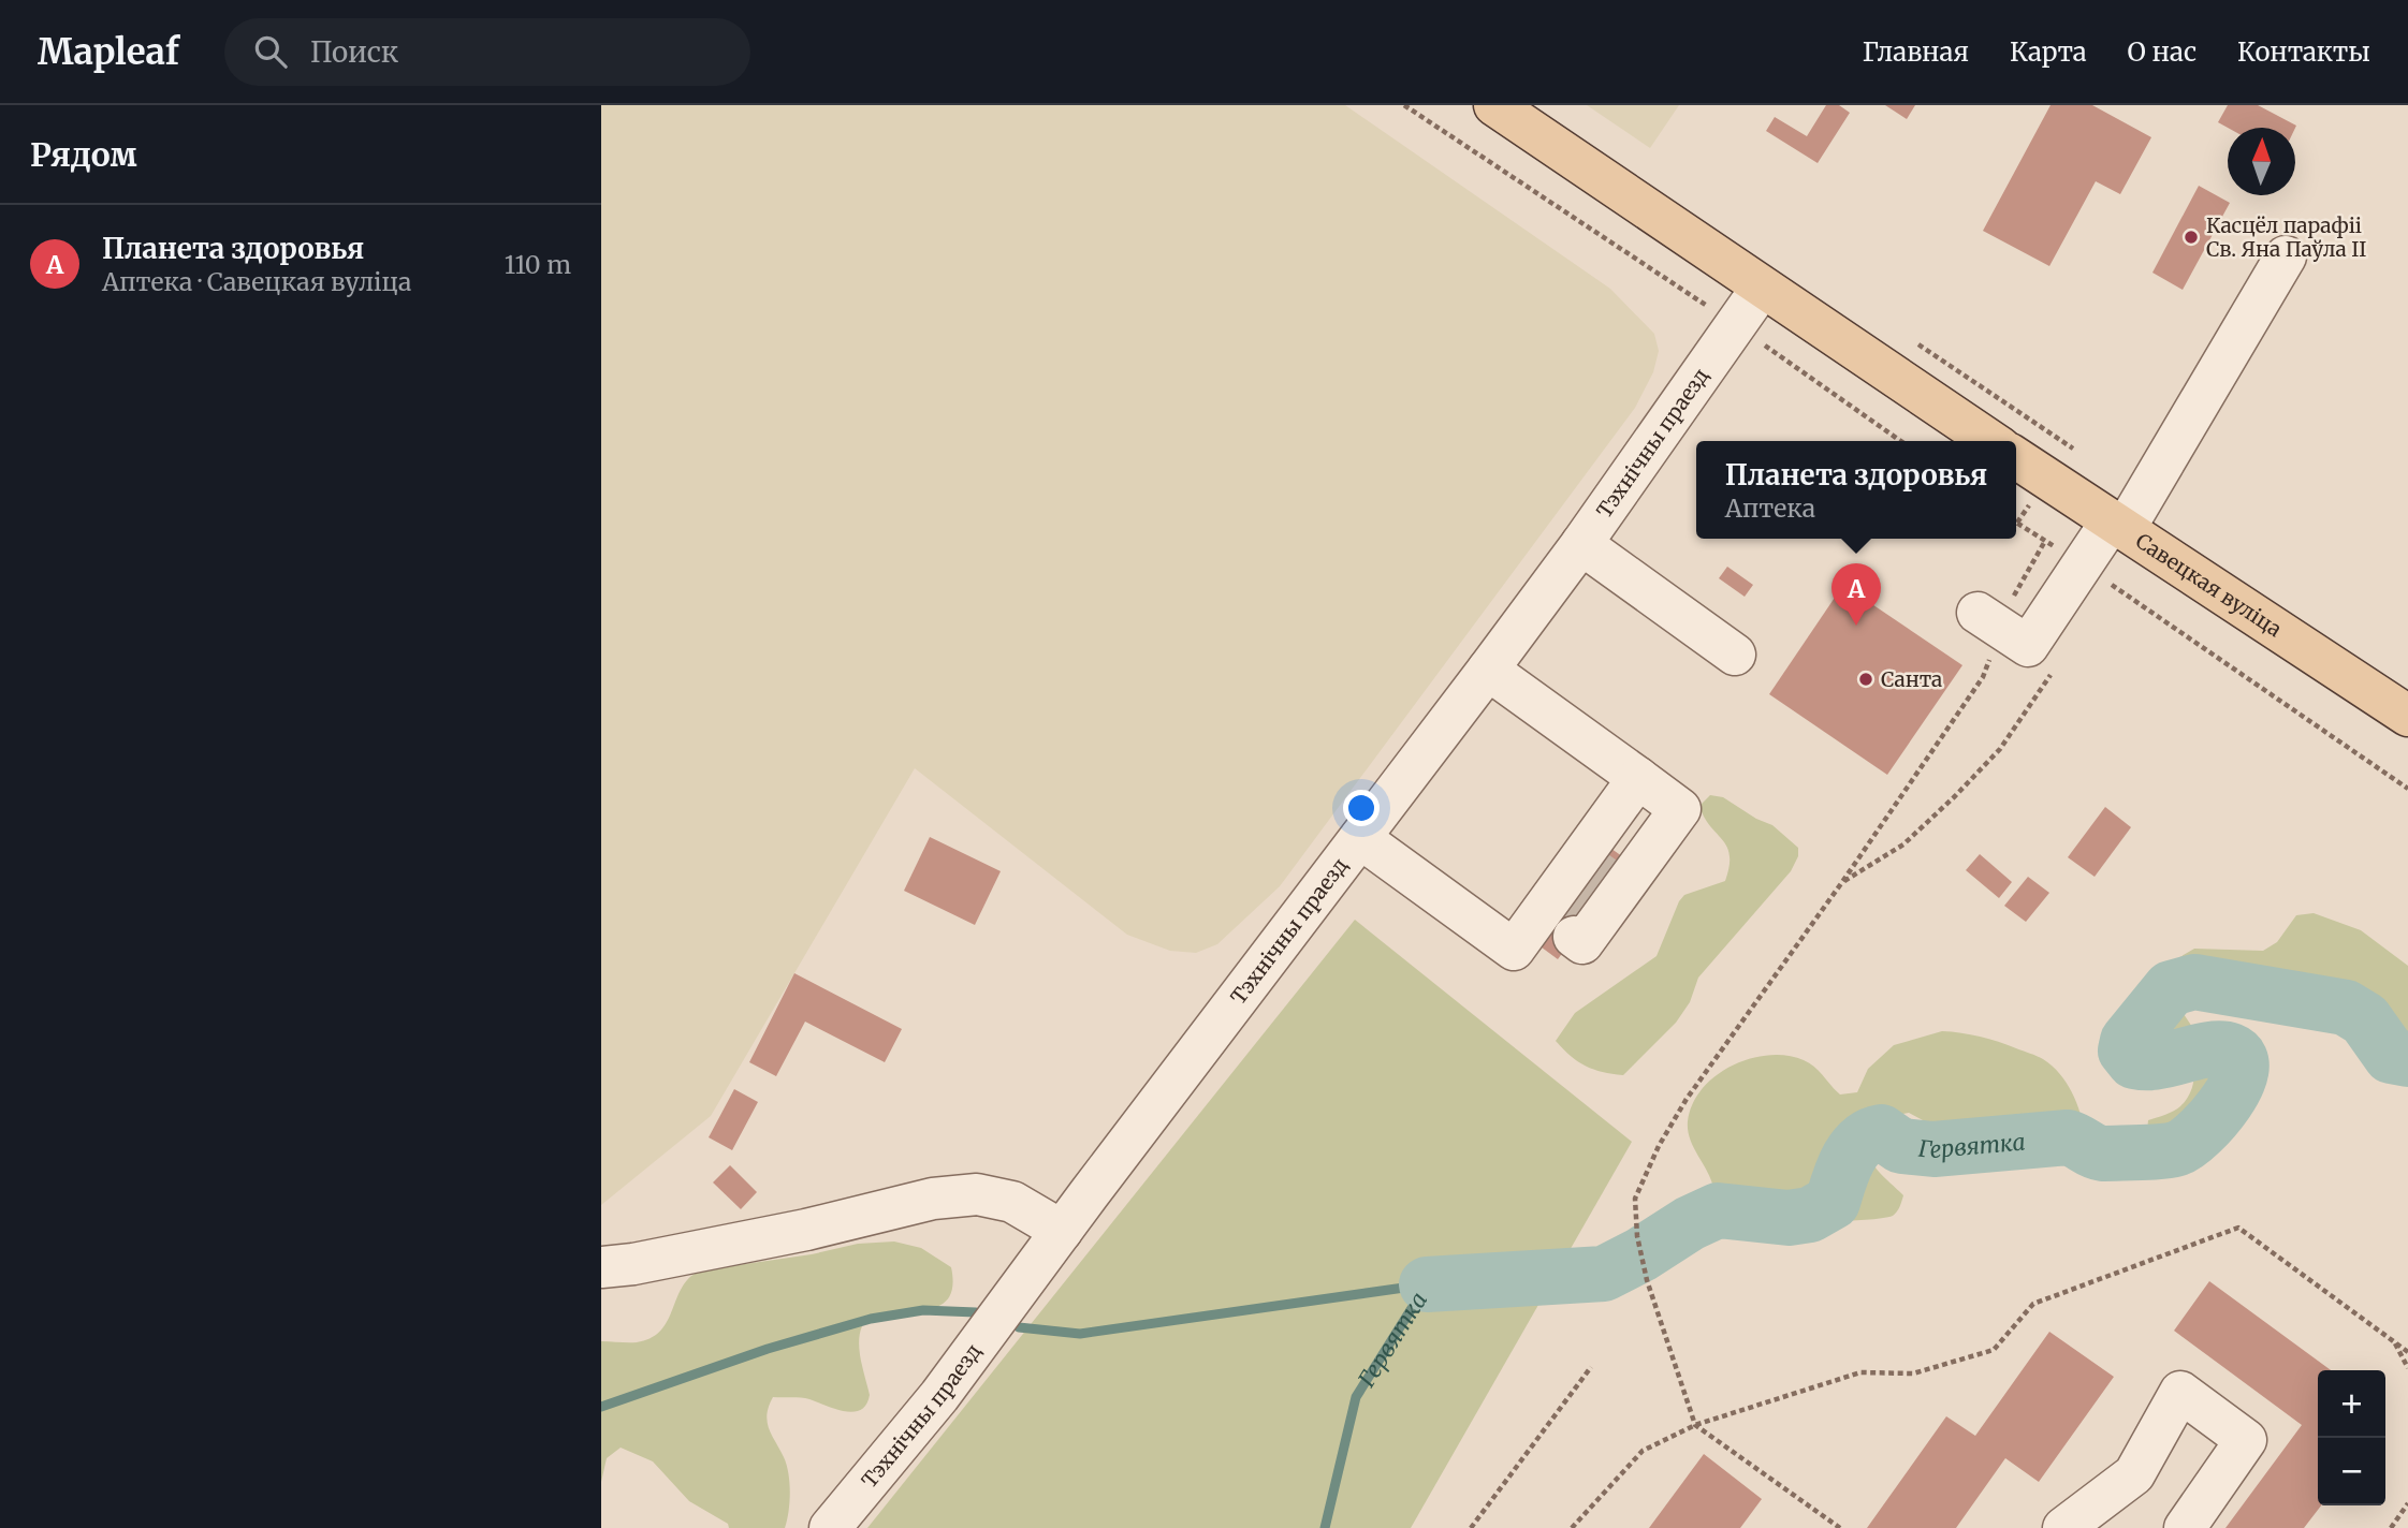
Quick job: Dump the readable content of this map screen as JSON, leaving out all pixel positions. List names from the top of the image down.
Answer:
{
  "streets": {
    "main road": ["Савецкая вуліца"],
    "street": ["Тэхнічны праезд"]
  },
  "water": ["Гервятка"],
  "places": ["Касцёл парафіі Св. Яна Паўла II", "Санта"],
  "north": "top",
  "page": {
    "header": "Mapleaf",
    "search": "Поиск",
    "nav": [
      "Главная",
      "Карта",
      "О нас",
      "Контакты"
    ],
    "heading": "Рядом",
    "list": [
      {
        "mark": "A",
        "name": "Планета здоровья",
        "note": "Аптека · Савецкая вуліца",
        "value": "110 m"
      }
    ],
    "popup": ["Планета здоровья", "Аптека"],
    "pins": "A",
    "map_buttons": ["+", "−"]
  }
}
